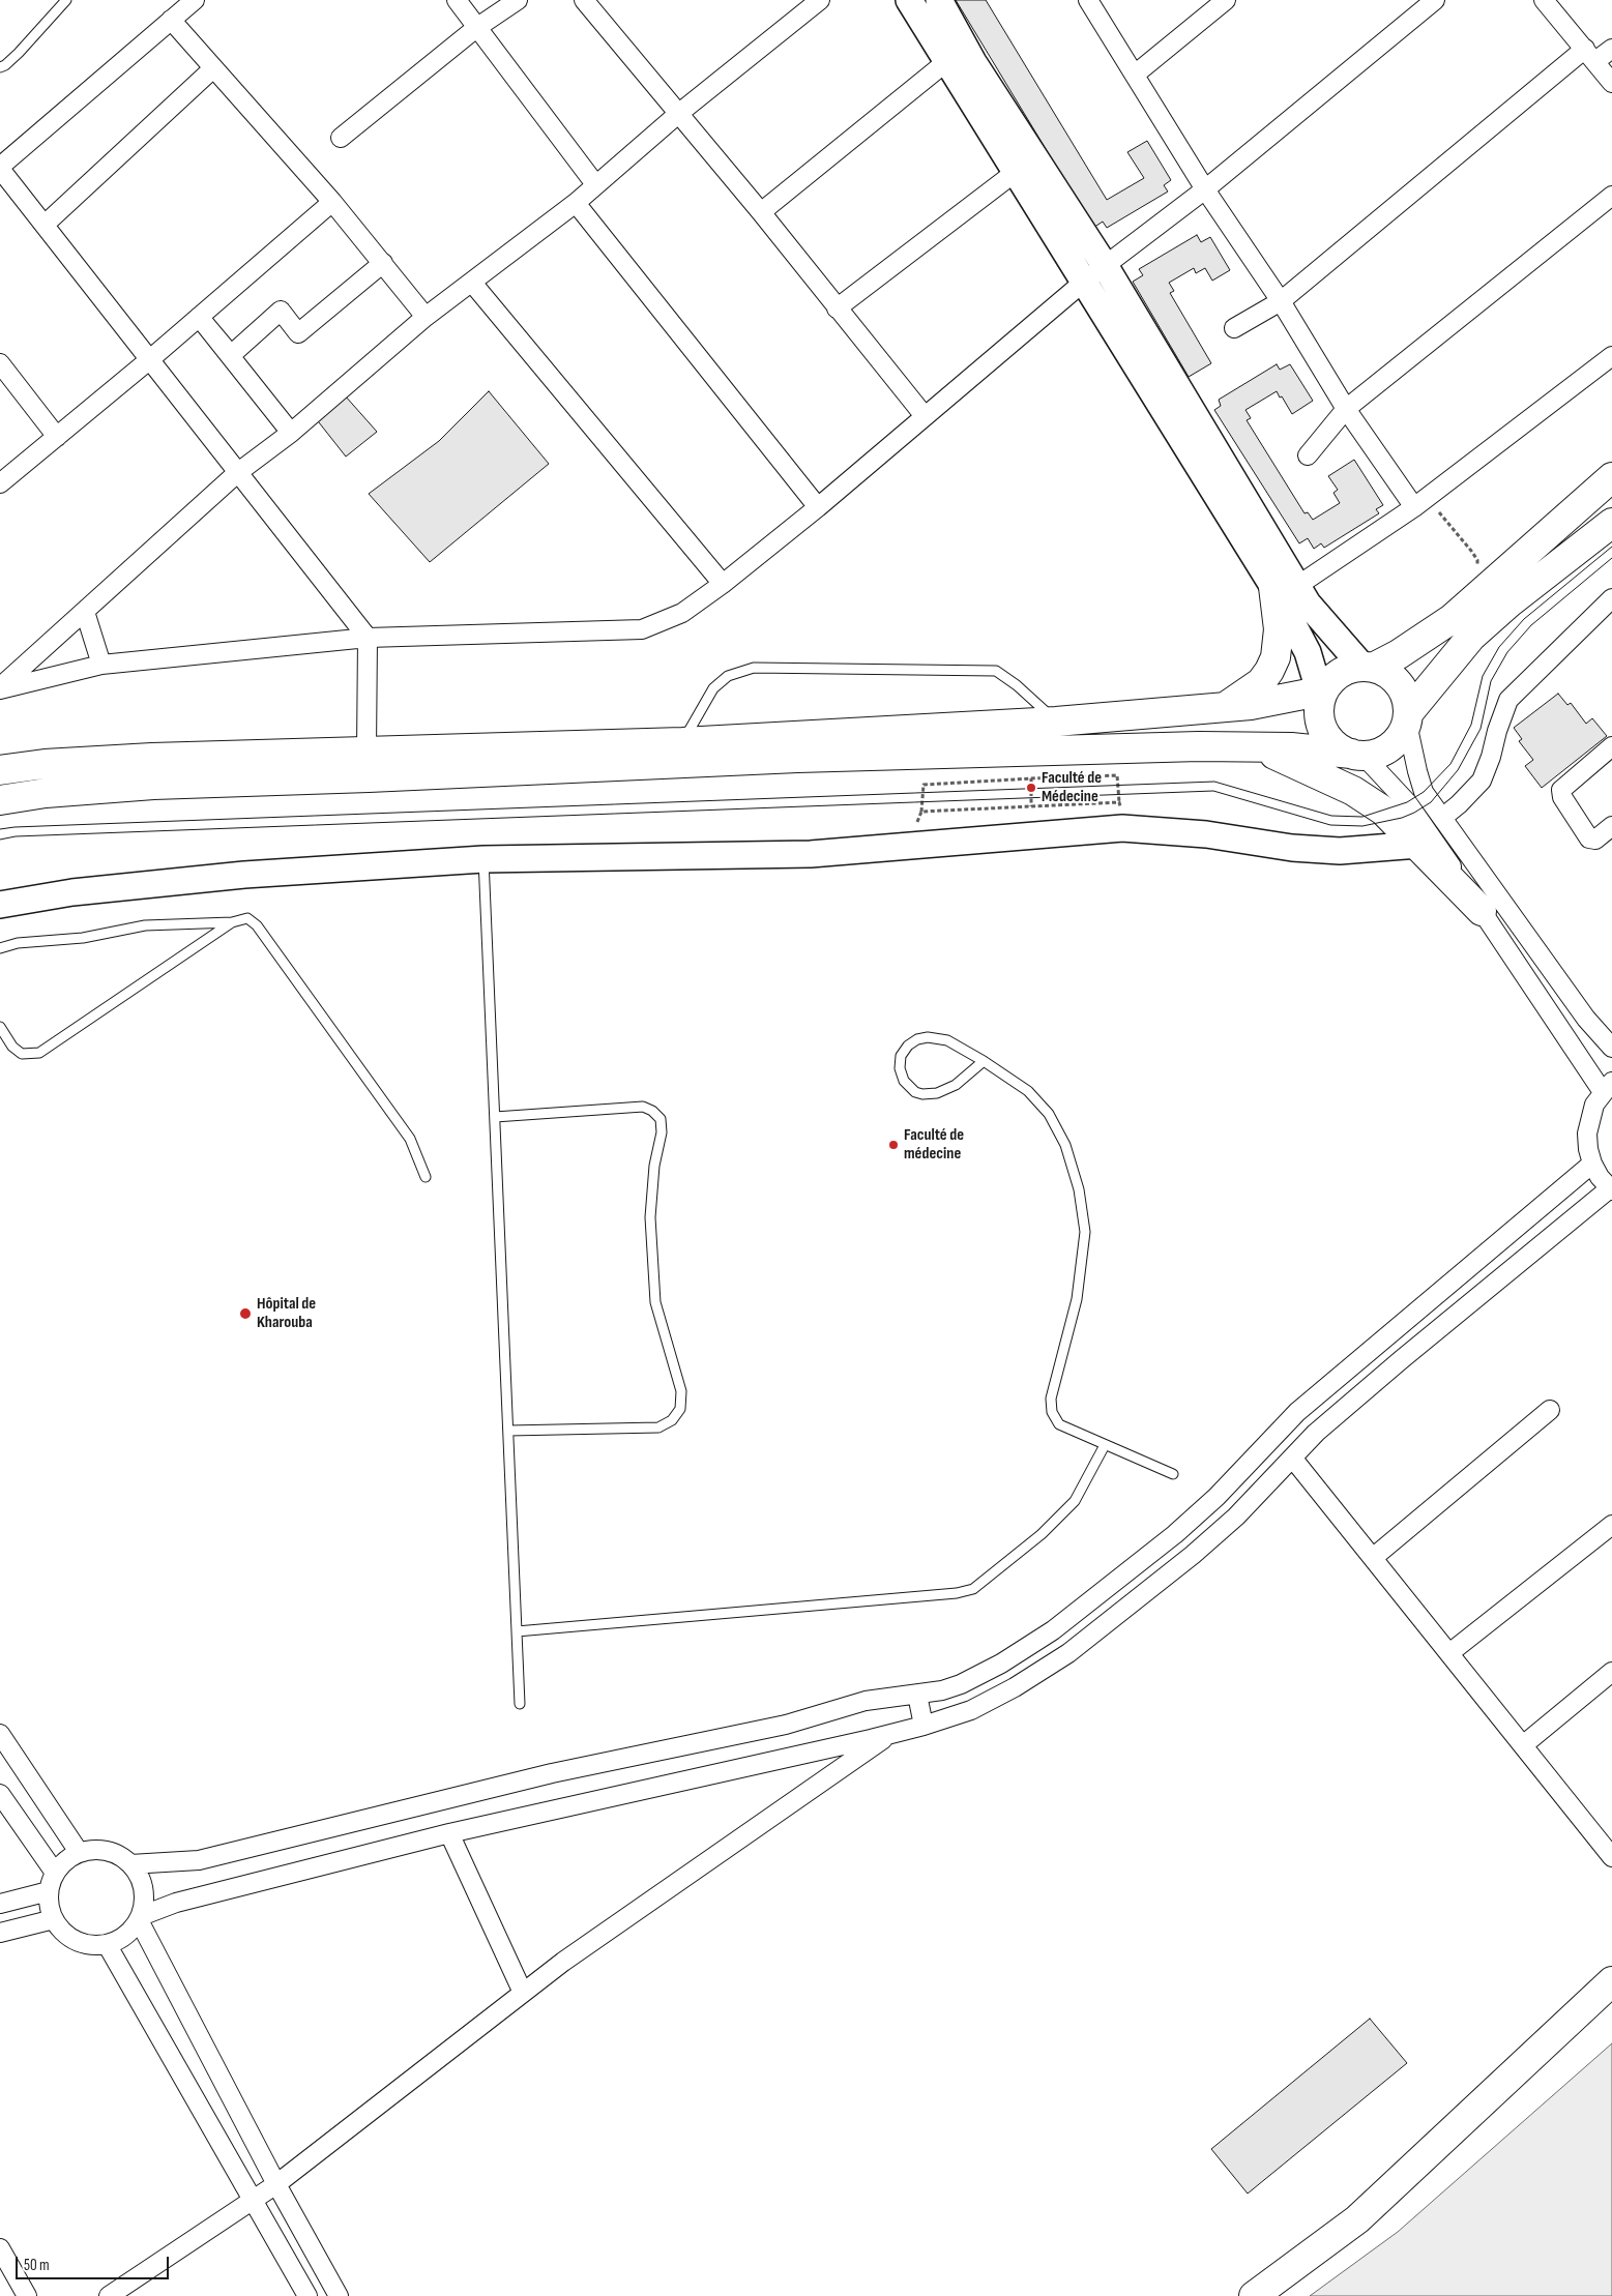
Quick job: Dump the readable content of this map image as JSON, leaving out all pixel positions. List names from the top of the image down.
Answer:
{
  "places": ["Faculté de Médecine", "Faculté de médecine", "Hôpital de Kharouba"],
  "scale_bar": "50 m"
}
